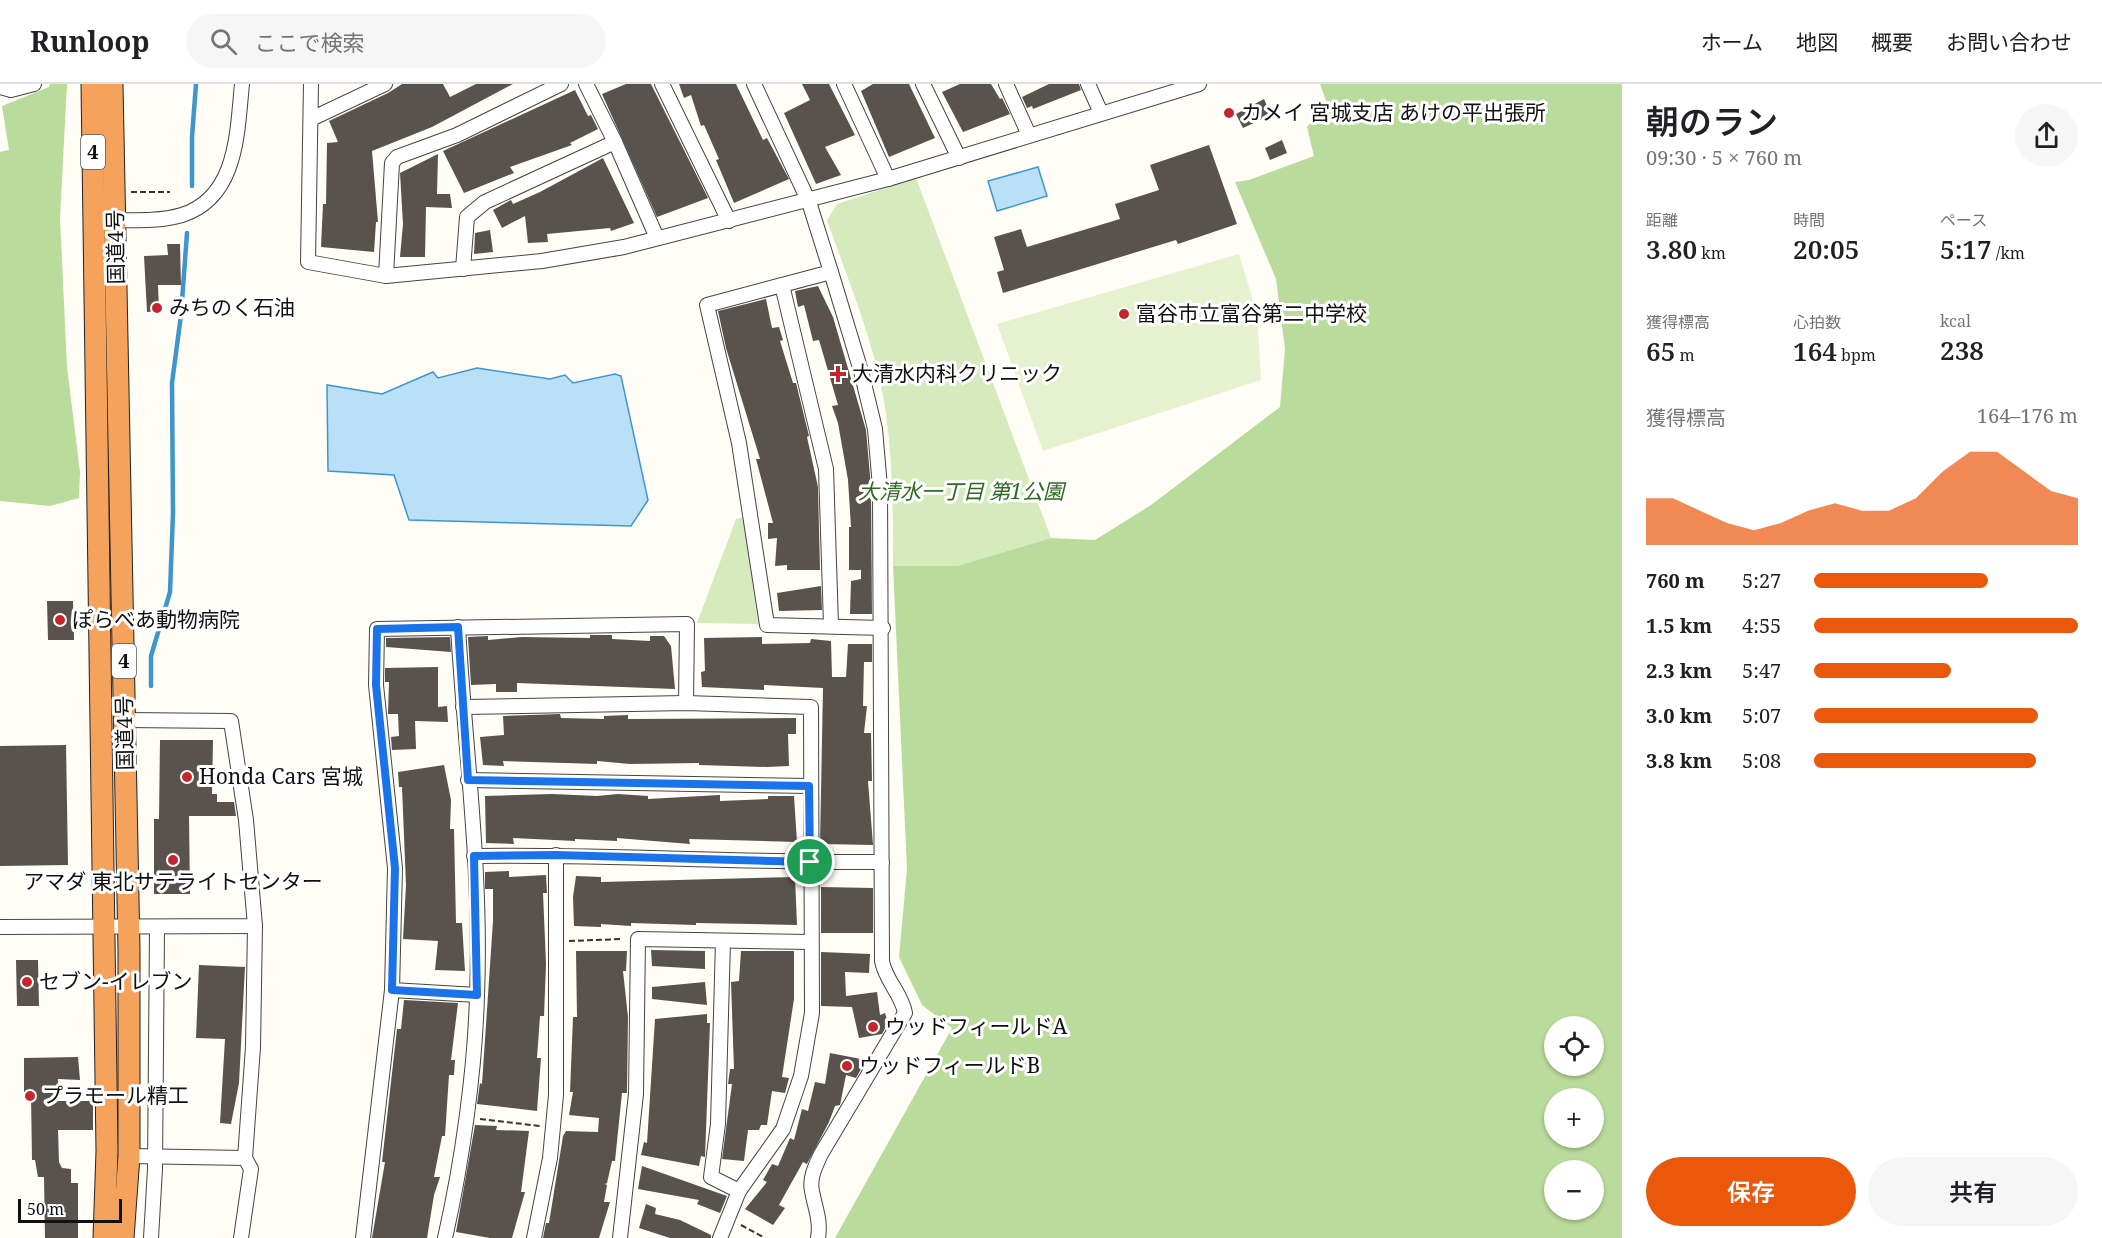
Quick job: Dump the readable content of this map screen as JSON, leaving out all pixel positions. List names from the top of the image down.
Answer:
{
  "streets": {
    "highway": ["4", "国道4号"]
  },
  "parks": ["大清水一丁目 第1公園"],
  "places": {
    "other": [
      "カメイ 宮城支店 あけの平出張所",
      "みちのく石油",
      "富谷市立富谷第二中学校",
      "ぽらべあ動物病院",
      "Honda Cars 宮城",
      "アマダ 東北サテライトセンター",
      "セブン-イレブン",
      "ウッドフィールドA",
      "ウッドフィールドB",
      "プラモール精工"
    ],
    "health": ["大清水内科クリニック"]
  },
  "scale_bar": "50 m",
  "page": {
    "header": "Runloop",
    "search": "ここで検索",
    "nav": [
      "ホーム",
      "地図",
      "概要",
      "お問い合わせ"
    ],
    "heading": ["朝のラン", "09:30 · 5 × 760 m"],
    "stats": [
      ["距離", "3.80 km"],
      ["時間", "20:05"],
      ["ペース", "5:17 /km"],
      ["獲得標高", "65 m"],
      ["心拍数", "164 bpm"],
      ["kcal", "238"]
    ],
    "chart": ["獲得標高", "164–176 m"],
    "list": [
      {
        "name": "760 m",
        "note": "5:27"
      },
      {
        "name": "1.5 km",
        "note": "4:55"
      },
      {
        "name": "2.3 km",
        "note": "5:47"
      },
      {
        "name": "3.0 km",
        "note": "5:07"
      },
      {
        "name": "3.8 km",
        "note": "5:08"
      }
    ],
    "map_buttons": ["+", "−"],
    "buttons": ["保存", "共有"],
    "scale": "50 m"
  }
}
